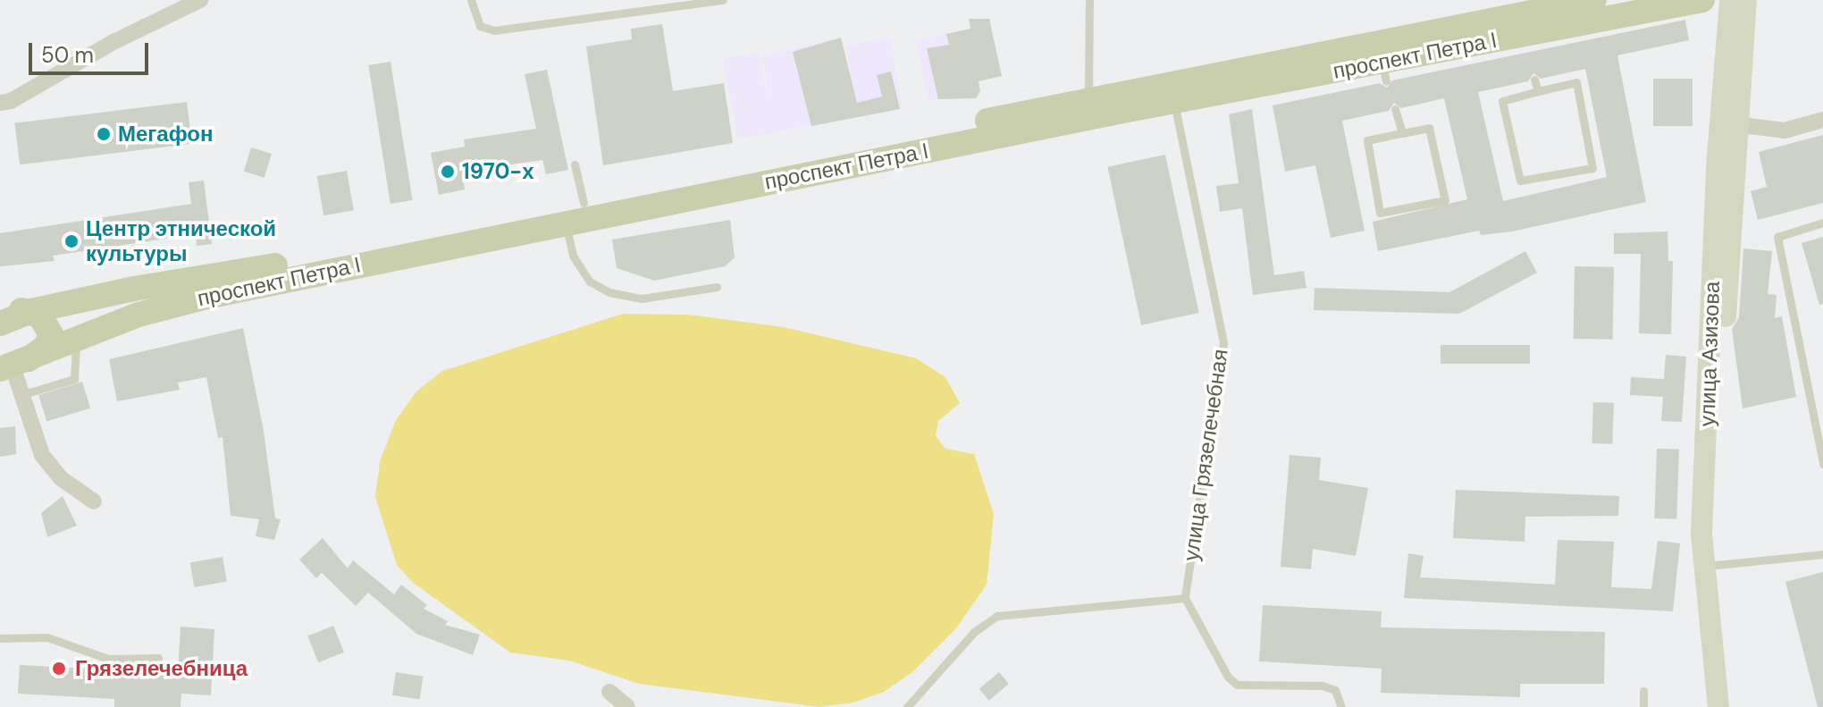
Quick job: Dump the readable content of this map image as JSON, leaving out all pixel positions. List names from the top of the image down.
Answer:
{
  "streets": {
    "main road": ["проспект Петра I", "улица Азизова"],
    "lane": ["улица Грязелечебная"]
  },
  "crossings": [
    ["проспект Петра I", "улица Грязелечебная"]
  ],
  "places": [
    "Мегафон",
    "1970-х",
    "Центр этнической культуры",
    "Грязелечебница"
  ],
  "scale_bar": "50 m"
}
